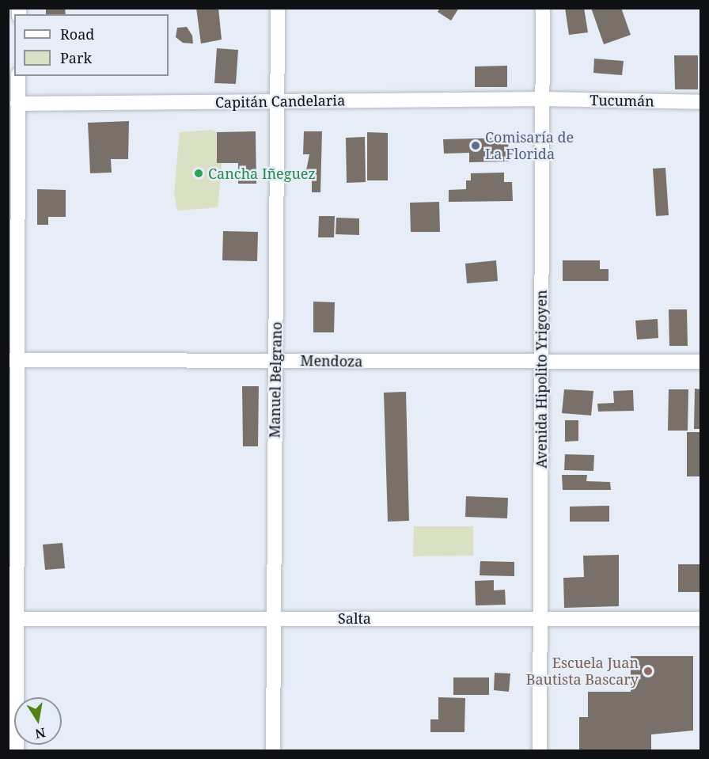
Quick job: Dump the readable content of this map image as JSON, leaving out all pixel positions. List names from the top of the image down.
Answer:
{
  "streets": {
    "street": [
      "Tucumán",
      "Capitán Candelaria",
      "Mendoza",
      "Avenida Hipolito Yrigoyen",
      "Manuel Belgrano",
      "Salta"
    ]
  },
  "crossings": [
    ["Tucumán", "Capitán Candelaria"],
    ["Tucumán", "Avenida Hipolito Yrigoyen"],
    ["Capitán Candelaria", "Avenida Hipolito Yrigoyen"],
    ["Capitán Candelaria", "Manuel Belgrano"],
    ["Mendoza", "Avenida Hipolito Yrigoyen"],
    ["Mendoza", "Manuel Belgrano"],
    ["Avenida Hipolito Yrigoyen", "Salta"],
    ["Manuel Belgrano", "Salta"]
  ],
  "places": ["Comisaría de La Florida", "Cancha Iñeguez", "Escuela Juan Bautista Bascary"],
  "legend": ["Road", "Park"],
  "north": "bottom"
}
